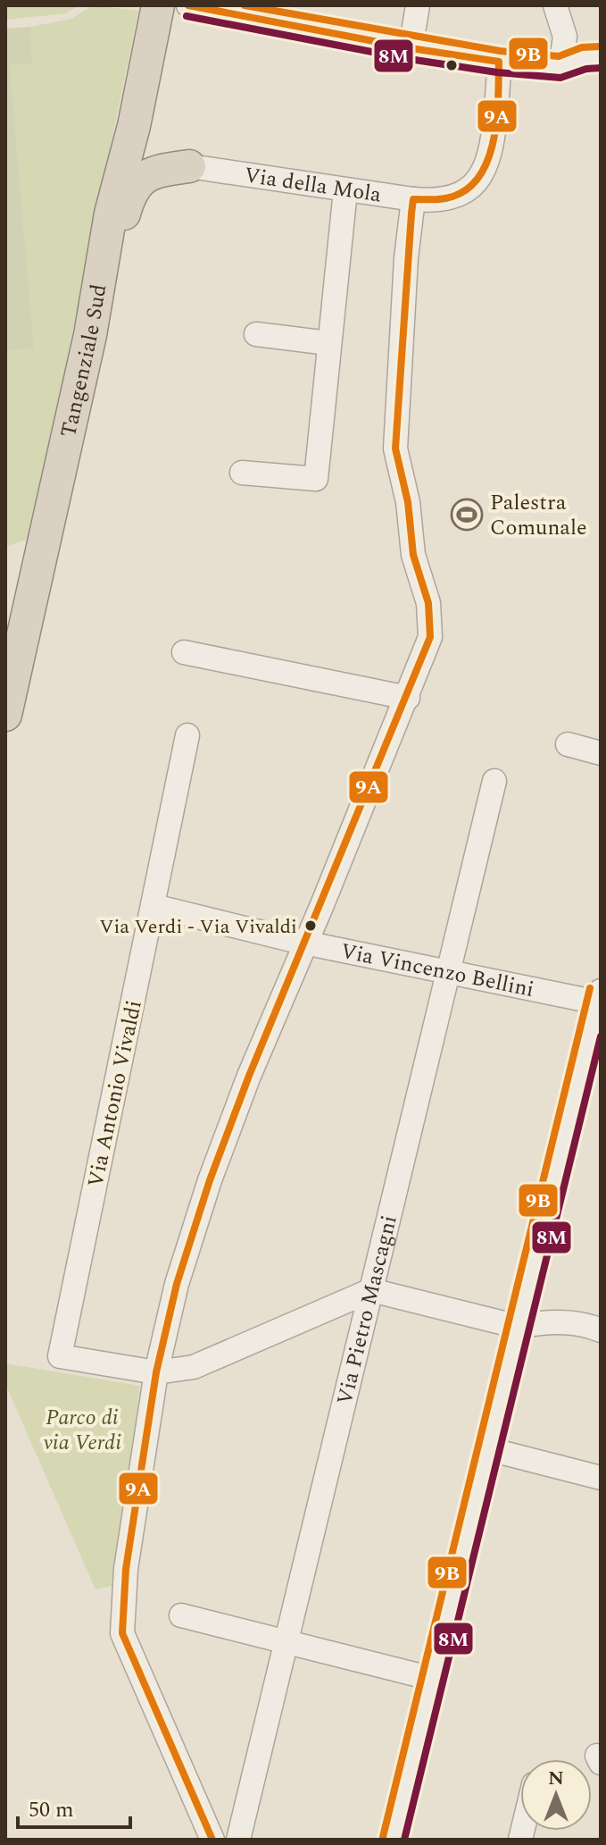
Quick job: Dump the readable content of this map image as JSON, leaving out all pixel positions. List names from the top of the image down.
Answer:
{
  "streets": {
    "highway": ["Tangenziale Sud"],
    "street": [
      "Via della Mola",
      "Via Vincenzo Bellini",
      "Via Antonio Vivaldi",
      "Via Pietro Mascagni"
    ]
  },
  "crossings": [
    ["Via Vincenzo Bellini", "Via Antonio Vivaldi"],
    ["Via Vincenzo Bellini", "Via Pietro Mascagni"]
  ],
  "parks": ["Parco di via Verdi"],
  "places": {
    "sports": ["Palestra Comunale"],
    "other": ["Via Verdi - Via Vivaldi"]
  },
  "lines": ["transit line 9A", "transit line 9B", "transit line 8M"],
  "scale_bar": "50 m",
  "north": "top"
}
